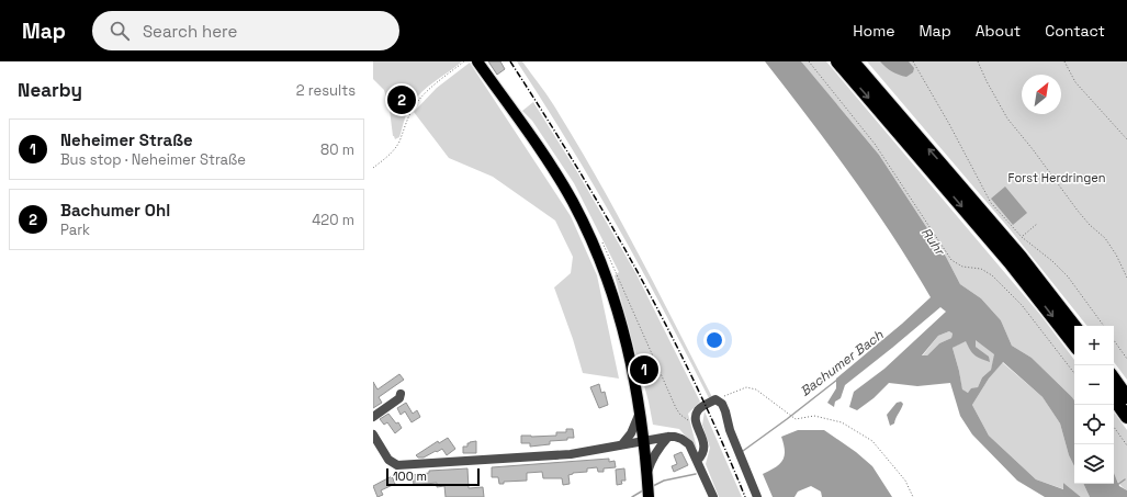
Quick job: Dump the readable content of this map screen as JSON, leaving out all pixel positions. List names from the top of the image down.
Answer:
{
  "water": ["Ruhr", "Bachumer Bach"],
  "parks": ["Forst Herdringen"],
  "scale_bar": "100 m",
  "north": "top right",
  "page": {
    "header": "Map",
    "search": "Search here",
    "nav": [
      "Home",
      "Map",
      "About",
      "Contact"
    ],
    "heading": ["Nearby", "2 results"],
    "pins": ["2", "1"],
    "list": [
      {
        "mark": "1",
        "name": "Neheimer Straße",
        "note": "Bus stop · Neheimer Straße",
        "value": "80 m"
      },
      {
        "mark": "2",
        "name": "Bachumer Ohl",
        "note": "Park",
        "value": "420 m"
      }
    ],
    "map_buttons": ["+", "−"],
    "scale": "100 m"
  }
}
